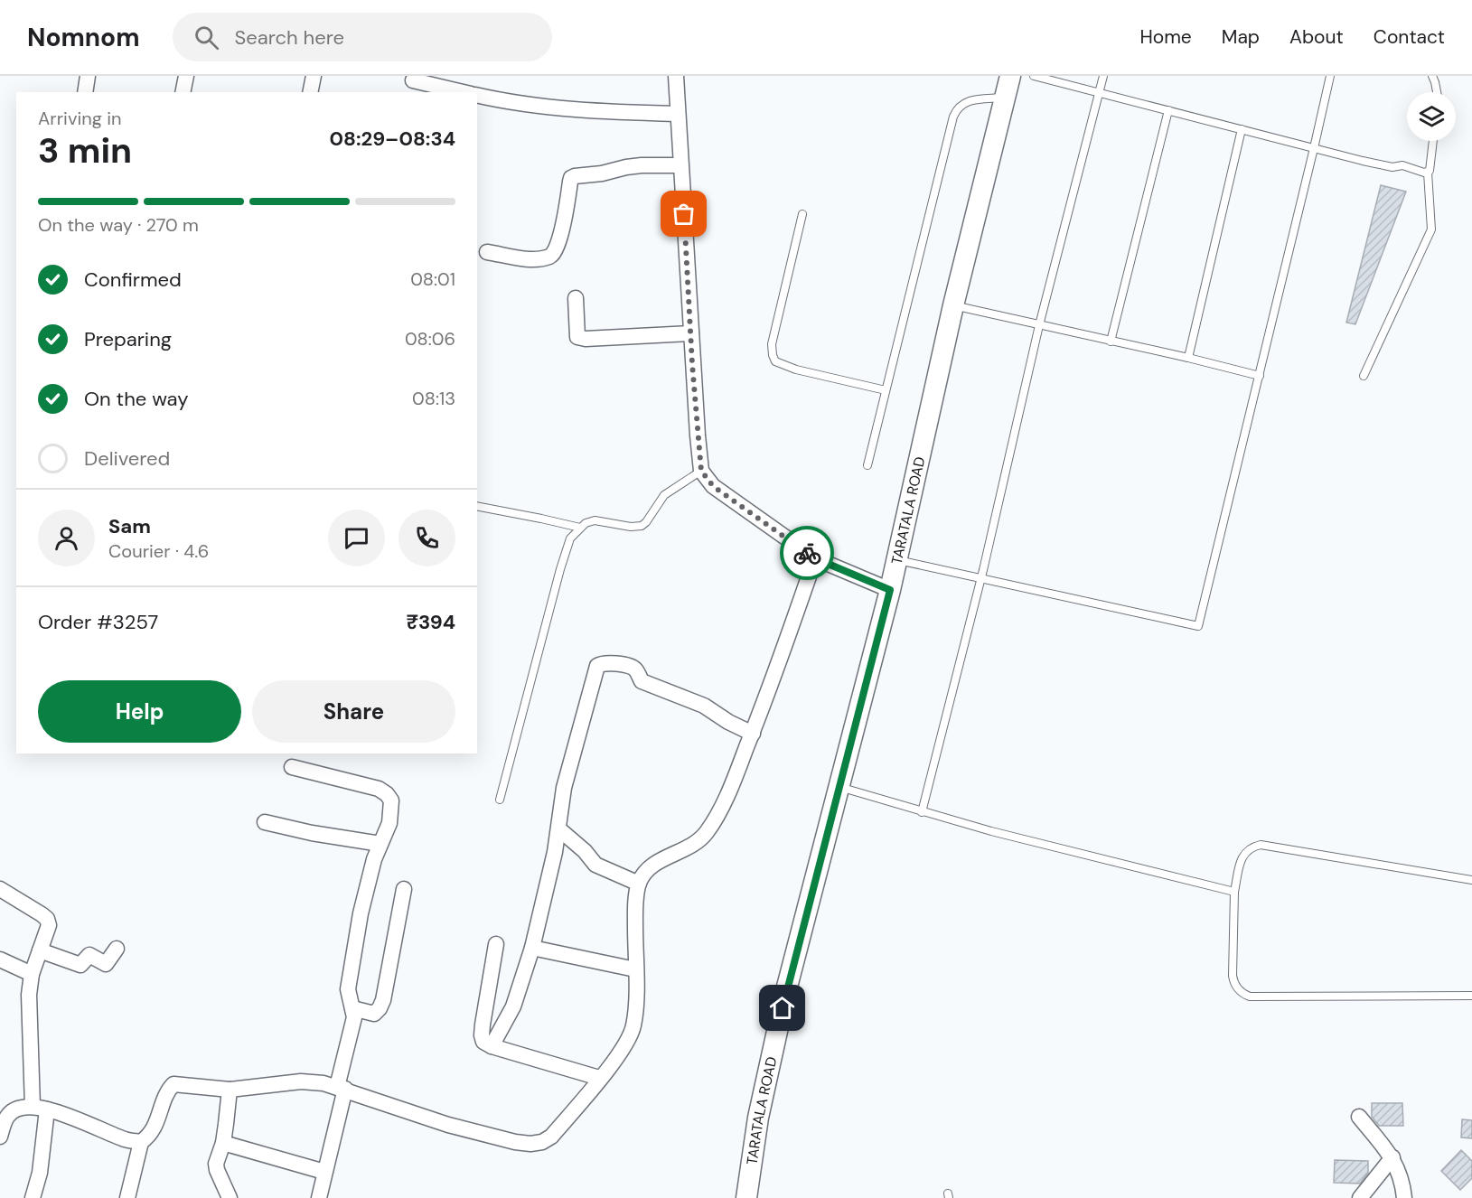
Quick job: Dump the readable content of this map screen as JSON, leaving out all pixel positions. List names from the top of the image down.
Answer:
{
  "streets": {
    "street": ["TARATALA ROAD"]
  },
  "page": {
    "header": "Nomnom",
    "search": "Search here",
    "nav": [
      "Home",
      "Map",
      "About",
      "Contact"
    ],
    "heading": ["3 min", "Arriving in", "08:29–08:34"],
    "panel": [
      "Sam",
      "Courier · 4.6",
      "Order #3257",
      "₹394"
    ],
    "bar": "On the way · 270 m",
    "list": [
      ["Confirmed", "08:01"],
      ["Preparing", "08:06"],
      ["On the way", "08:13"],
      "Delivered"
    ],
    "buttons": ["Help", "Share"]
  }
}
